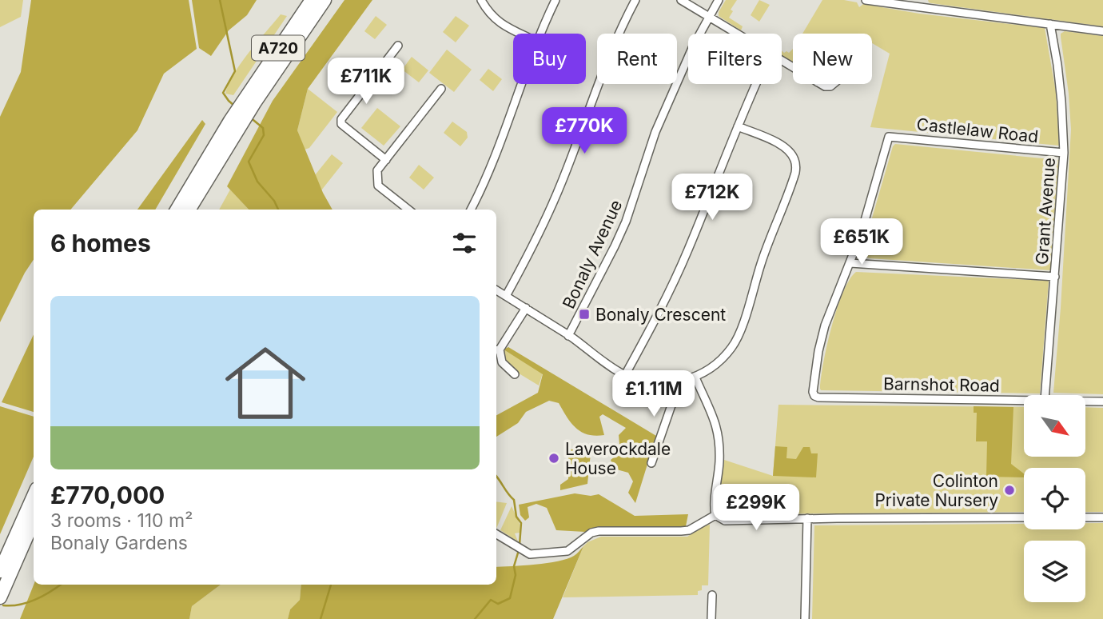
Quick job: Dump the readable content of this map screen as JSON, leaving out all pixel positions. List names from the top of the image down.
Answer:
{
  "streets": {
    "highway": ["A720"],
    "street": [
      "Castlelaw Road",
      "Grant Avenue",
      "Bonaly Avenue",
      "Barnshot Road"
    ]
  },
  "crossings": [
    ["Castlelaw Road", "Grant Avenue"],
    ["Castlelaw Road", "Barnshot Road"]
  ],
  "places": {
    "transit": ["Bonaly Crescent"],
    "other": ["Laverockdale House", "Colinton Private Nursery"]
  },
  "north": "bottom right",
  "page": {
    "chip": [
      "Buy",
      "Rent",
      "Filters",
      "New"
    ],
    "price": [
      "£711K",
      "£770K",
      "£712K",
      "£651K",
      "£1.11M",
      "£299K"
    ],
    "heading": "6 homes",
    "list": [
      {
        "name": "£770,000",
        "note": "3 rooms · 110 m² · Bonaly Gardens"
      }
    ]
  }
}
